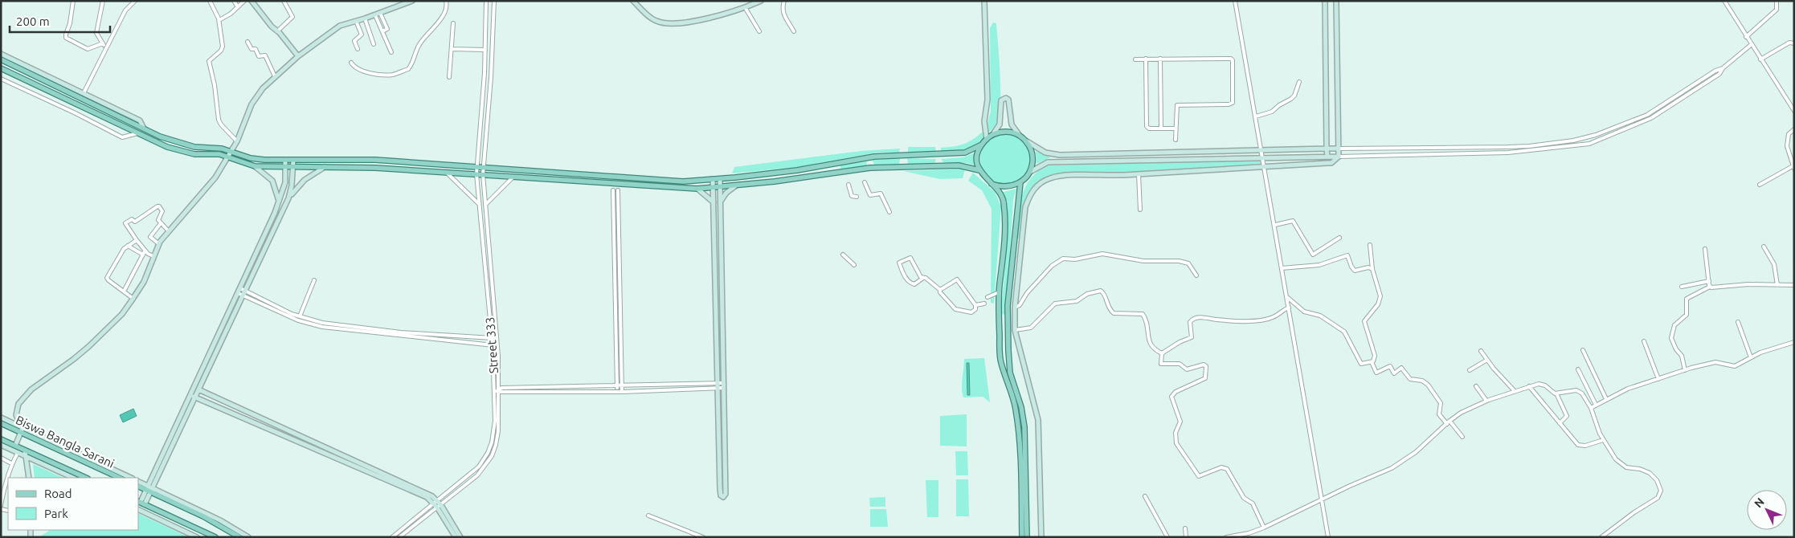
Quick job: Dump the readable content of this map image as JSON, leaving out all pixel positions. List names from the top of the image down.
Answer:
{
  "streets": {
    "main road": ["Biswa Bangla Sarani"],
    "street": ["Street 333"]
  },
  "legend": ["Road", "Park"],
  "scale_bar": "200 m",
  "north": "top left"
}
